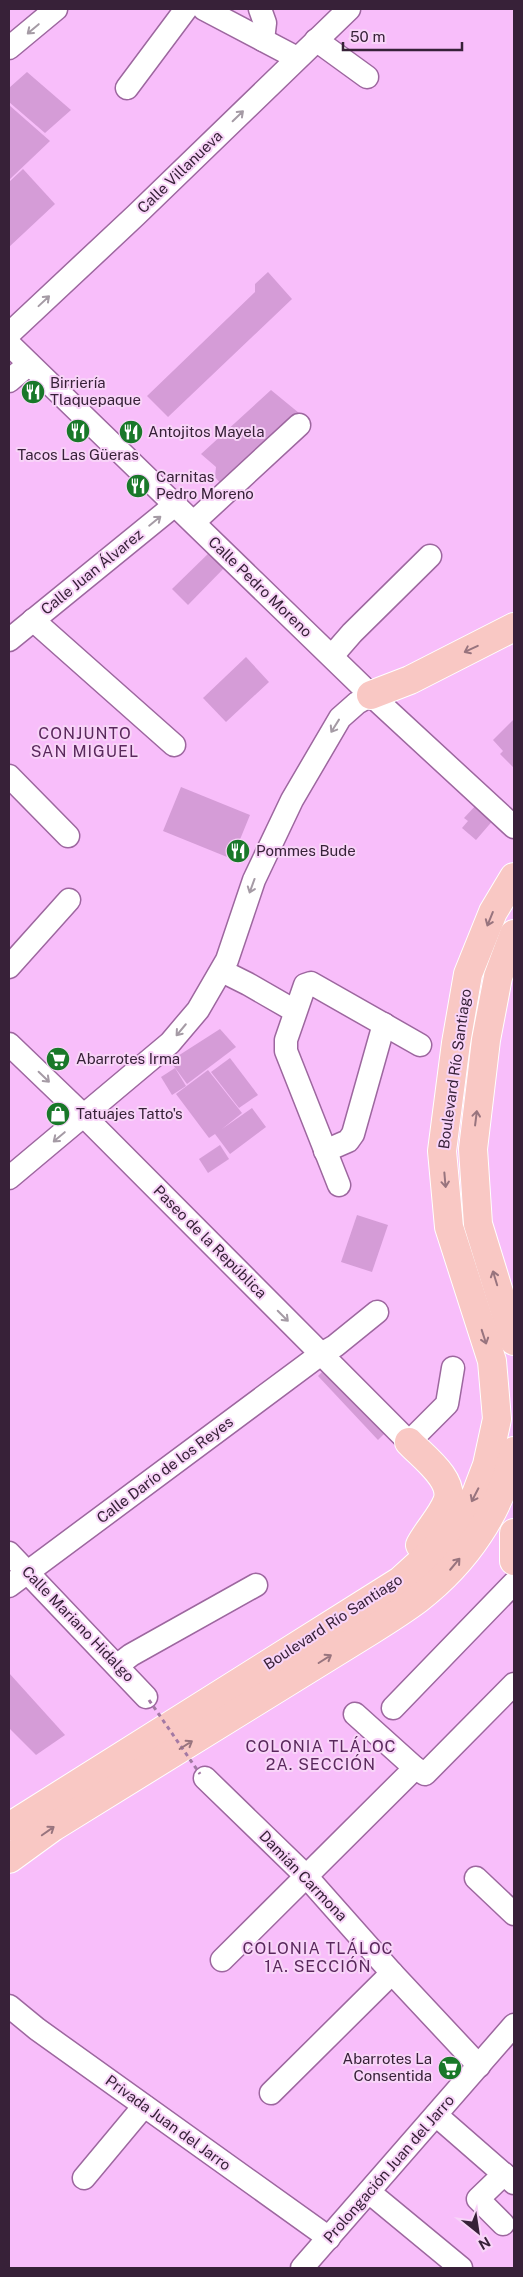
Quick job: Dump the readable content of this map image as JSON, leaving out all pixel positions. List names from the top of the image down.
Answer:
{
  "streets": {
    "main road": ["Boulevard Río Santiago"],
    "street": [
      "Calle Villanueva",
      "Calle Juan Álvarez",
      "Calle Pedro Moreno",
      "Paseo de la República",
      "Calle Darío de los Reyes",
      "Calle Mariano Hidalgo",
      "Damián Carmona",
      "Privada Juan del Jarro",
      "Prolongación Juan del Jarro"
    ]
  },
  "crossings": [
    ["Calle Juan Álvarez", "Calle Pedro Moreno"],
    ["Paseo de la República", "Calle Darío de los Reyes"],
    ["Calle Darío de los Reyes", "Calle Mariano Hidalgo"],
    ["Damián Carmona", "Prolongación Juan del Jarro"],
    ["Privada Juan del Jarro", "Prolongación Juan del Jarro"]
  ],
  "one_way": ["Calle Villanueva", "Calle Juan Álvarez", "Paseo de la República"],
  "districts": ["CONJUNTO SAN MIGUEL", "COLONIA TLÁLOC 2A. SECCIÓN", "COLONIA TLÁLOC 1A. SECCIÓN"],
  "places": {
    "restaurant": [
      "Birriería Tlaquepaque",
      "Tacos Las Güeras",
      "Antojitos Mayela",
      "Carnitas Pedro Moreno",
      "Pommes Bude"
    ],
    "supermarket": ["Abarrotes Irma", "Abarrotes La Consentida"],
    "shop": ["Tatuajes Tatto's"]
  },
  "scale_bar": "50 m",
  "north": "bottom right"
}
